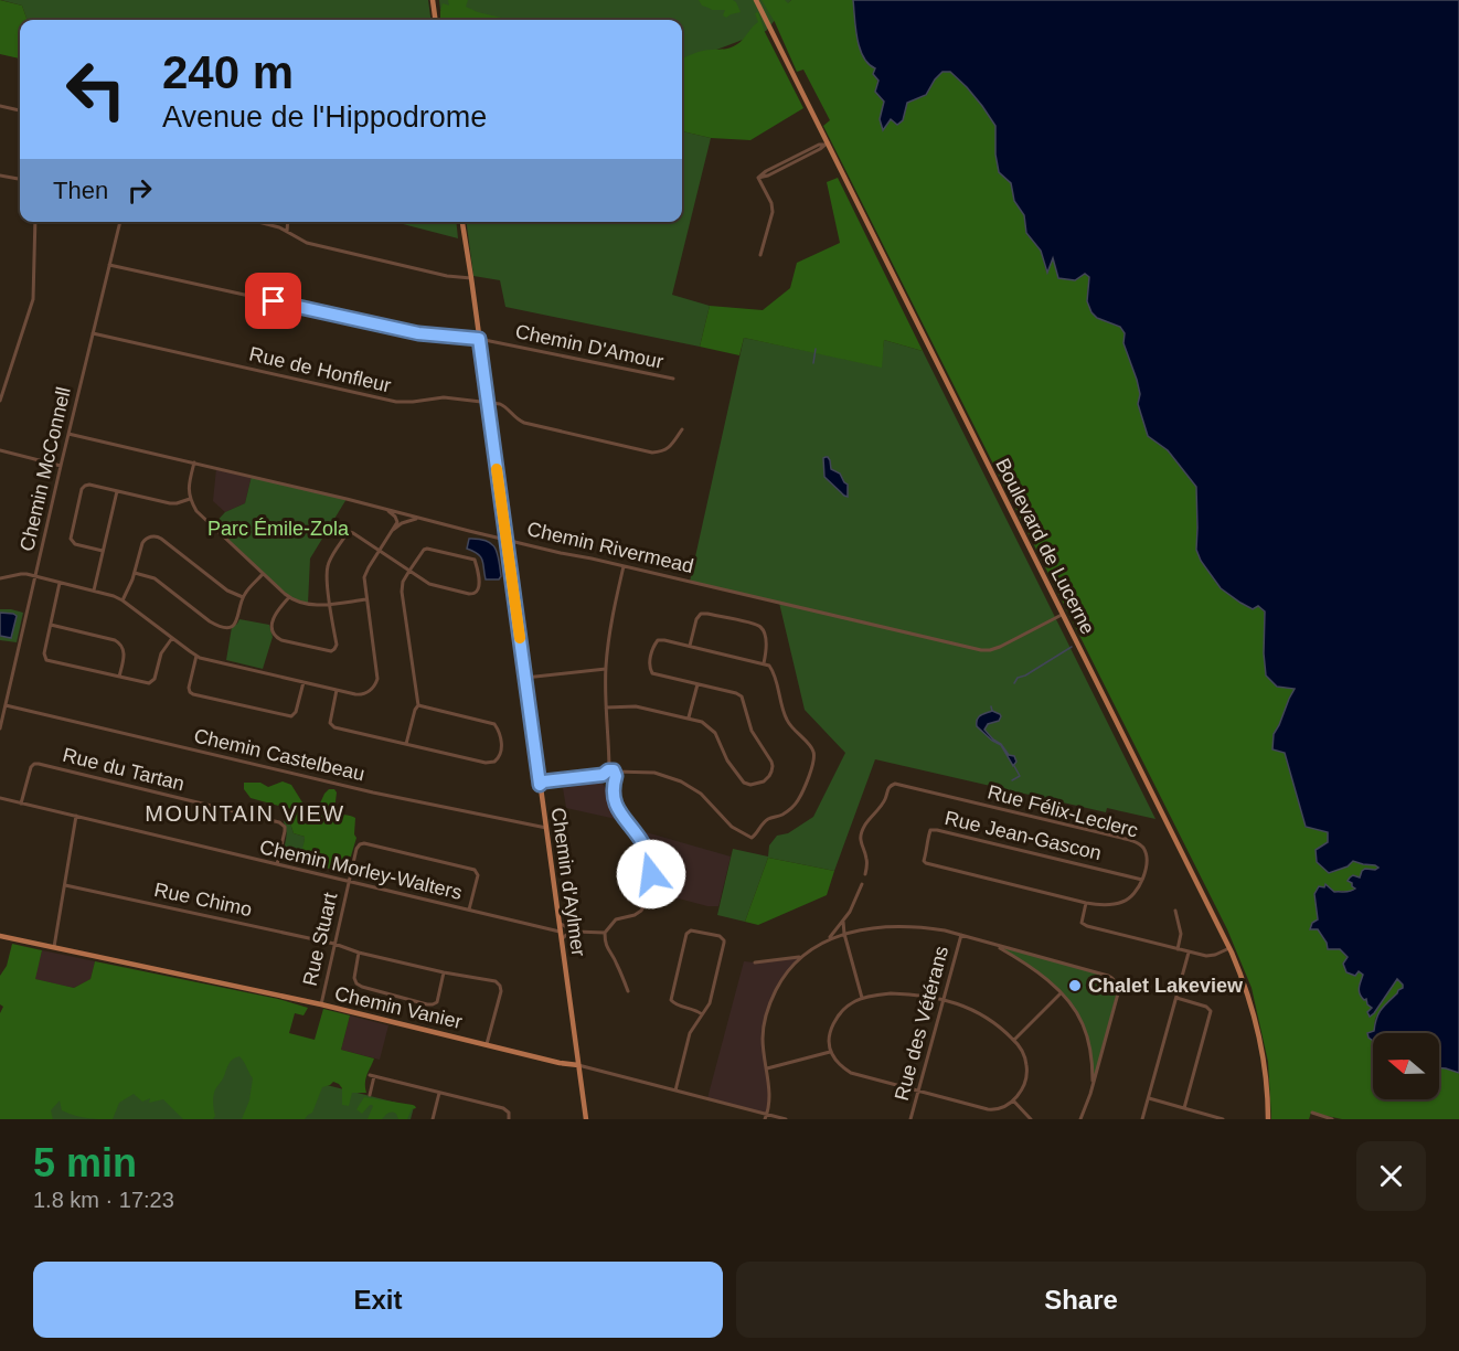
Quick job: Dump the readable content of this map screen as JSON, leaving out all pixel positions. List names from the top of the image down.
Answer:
{
  "streets": {
    "main road": ["Boulevard de Lucerne", "Chemin d'Aylmer", "Chemin Vanier"],
    "street": [
      "Chemin D'Amour",
      "Rue de Honfleur",
      "Chemin McConnell",
      "Chemin Rivermead",
      "Chemin Castelbeau",
      "Rue du Tartan",
      "Rue Félix-Leclerc",
      "Rue Jean-Gascon",
      "Chemin Morley-Walters",
      "Rue Chimo",
      "Rue Stuart",
      "Rue des Vétérans"
    ]
  },
  "crossings": [
    ["Chemin D'Amour", "Chemin McConnell"],
    ["Chemin D'Amour", "Chemin d'Aylmer"],
    ["Rue de Honfleur", "Chemin McConnell"],
    ["Rue de Honfleur", "Chemin d'Aylmer"],
    ["Chemin McConnell", "Chemin Rivermead"],
    ["Chemin McConnell", "Chemin Castelbeau"],
    ["Boulevard de Lucerne", "Chemin Rivermead"],
    ["Chemin Rivermead", "Chemin d'Aylmer"],
    ["Chemin Castelbeau", "Chemin d'Aylmer"],
    ["Rue du Tartan", "Chemin Morley-Walters"],
    ["Rue Félix-Leclerc", "Rue Jean-Gascon"],
    ["Chemin Morley-Walters", "Chemin d'Aylmer"],
    ["Chemin Morley-Walters", "Rue Stuart"],
    ["Chemin d'Aylmer", "Chemin Vanier"],
    ["Rue Chimo", "Rue Stuart"],
    ["Rue Chimo", "Chemin Vanier"],
    ["Rue Stuart", "Chemin Vanier"]
  ],
  "districts": ["MOUNTAIN VIEW"],
  "parks": ["Parc Émile-Zola"],
  "places": ["Chalet Lakeview"],
  "north": "left",
  "page": {
    "turn": ["240 m", "Avenue de l'Hippodrome"],
    "then": "Then",
    "heading": ["5 min", "1.8 km · 17:23"],
    "buttons": ["Exit", "Share"]
  }
}
